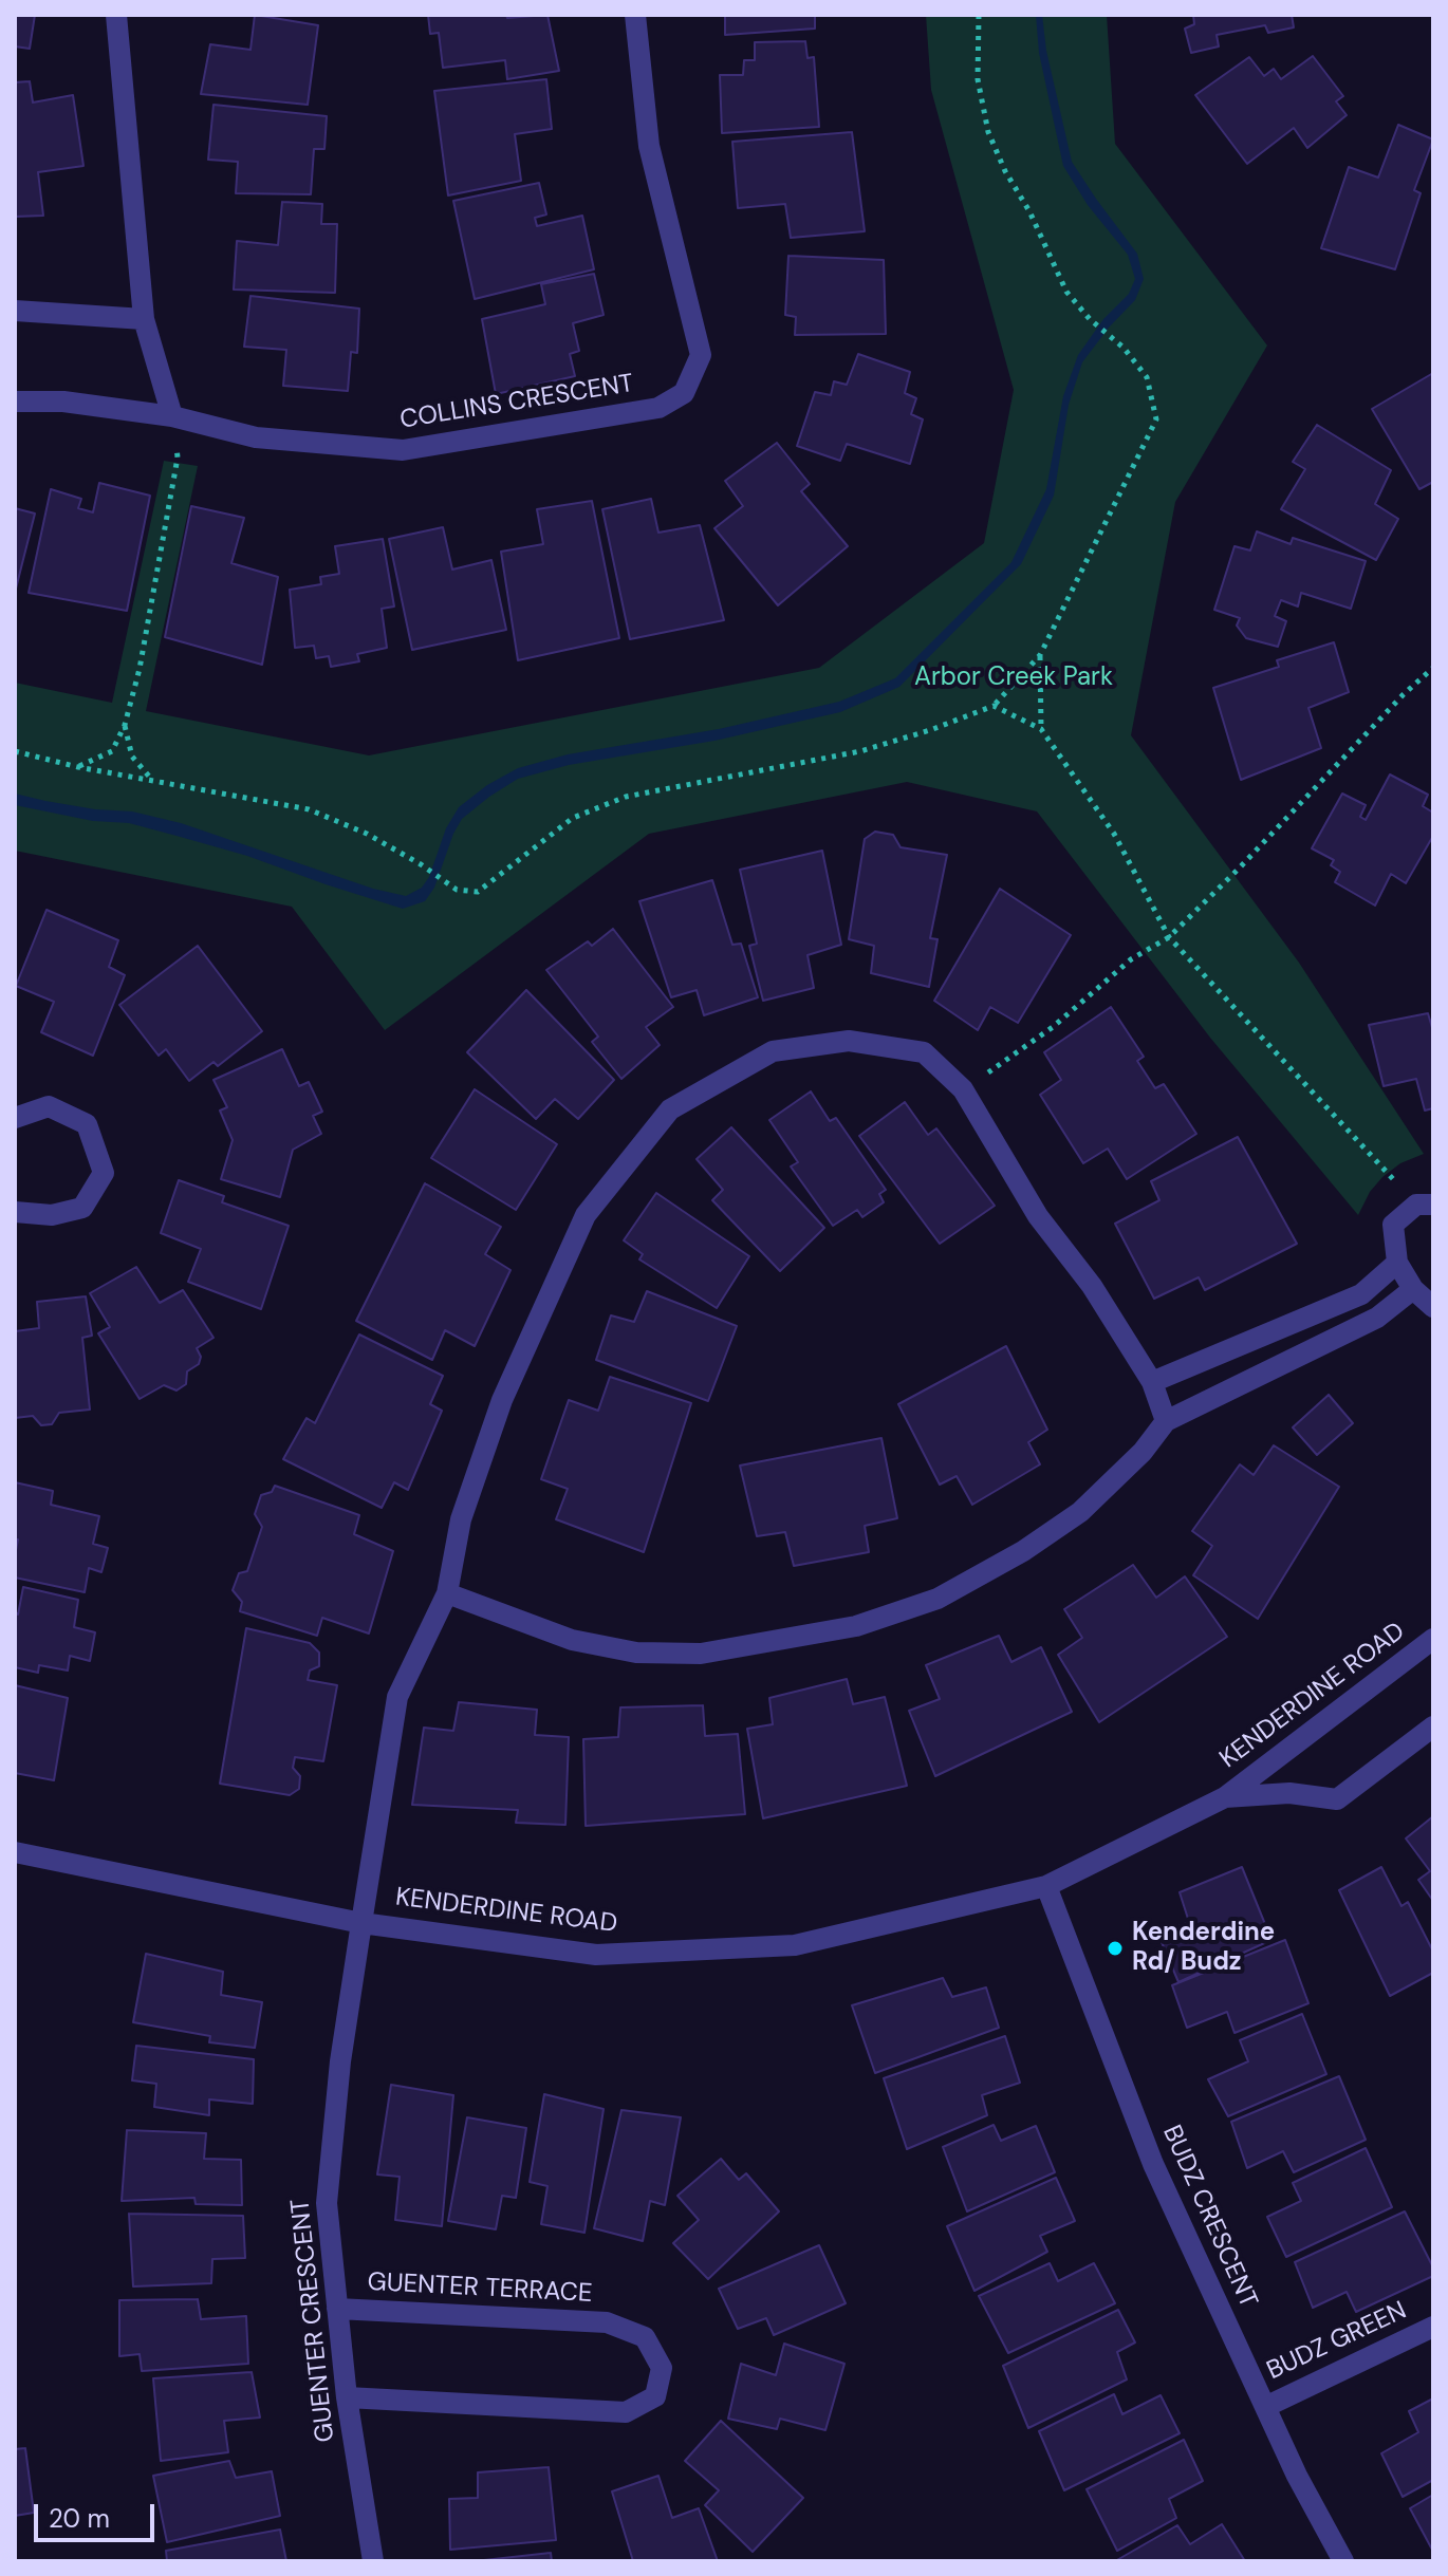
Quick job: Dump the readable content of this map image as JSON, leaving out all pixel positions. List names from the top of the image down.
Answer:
{
  "streets": {
    "street": [
      "COLLINS CRESCENT",
      "KENDERDINE ROAD",
      "BUDZ CRESCENT",
      "GUENTER TERRACE",
      "GUENTER CRESCENT",
      "BUDZ GREEN"
    ]
  },
  "crossings": [
    ["KENDERDINE ROAD", "BUDZ CRESCENT"],
    ["KENDERDINE ROAD", "GUENTER CRESCENT"],
    ["BUDZ CRESCENT", "BUDZ GREEN"],
    ["GUENTER TERRACE", "GUENTER CRESCENT"]
  ],
  "parks": ["Arbor Creek Park"],
  "places": ["Kenderdine Rd/ Budz"],
  "scale_bar": "20 m"
}
